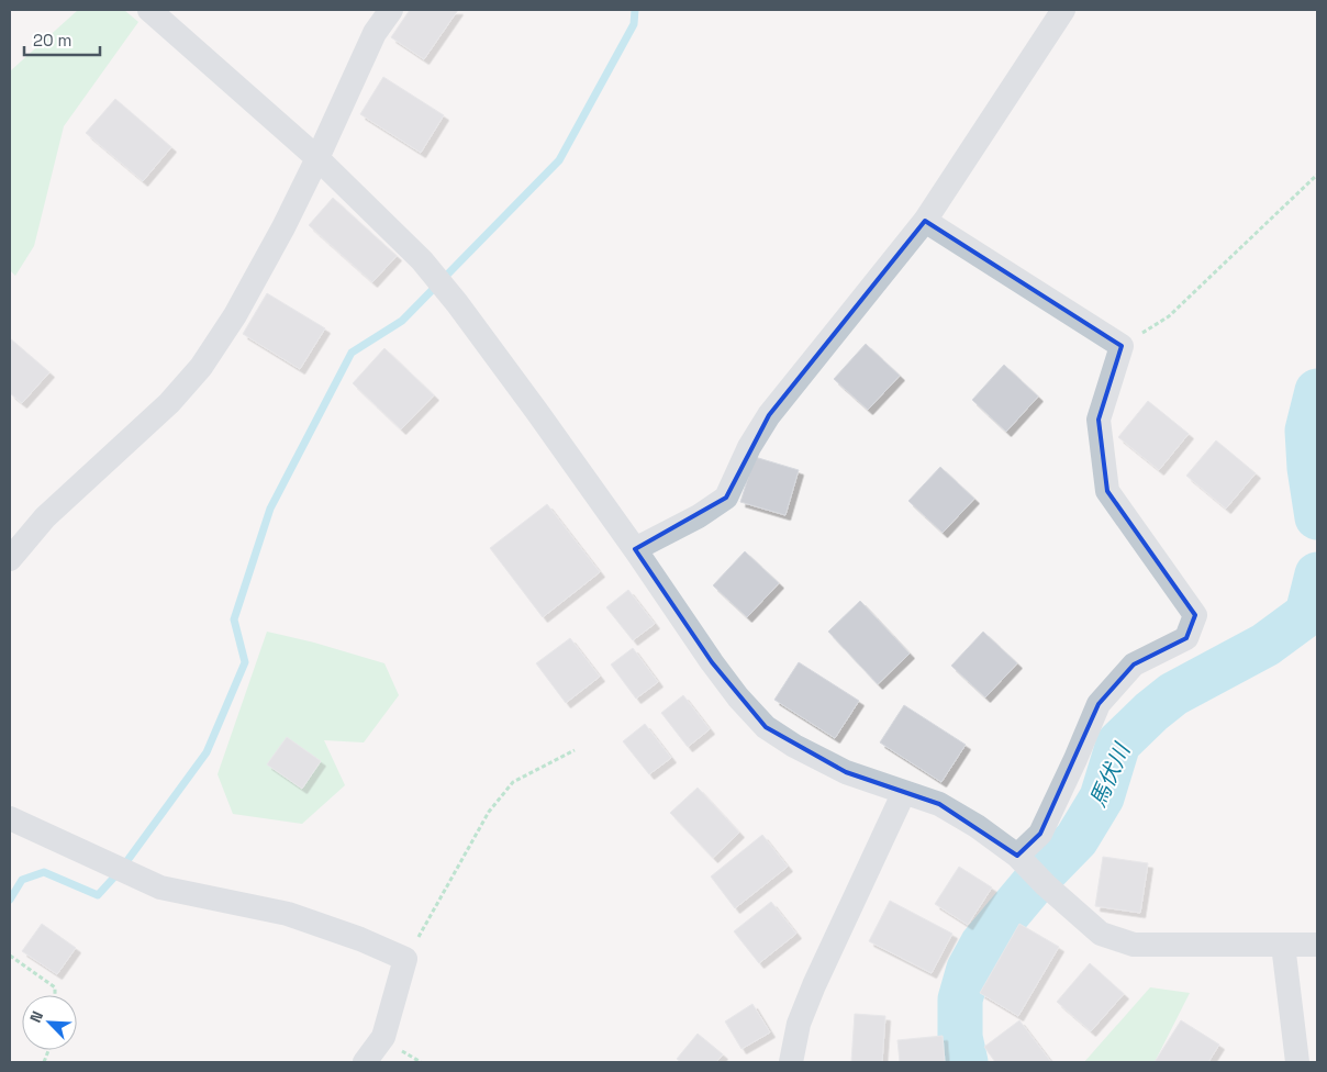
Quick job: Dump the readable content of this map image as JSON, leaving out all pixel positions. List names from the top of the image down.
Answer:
{
  "water": ["馬伏川"],
  "scale_bar": "20 m",
  "north": "top left"
}
